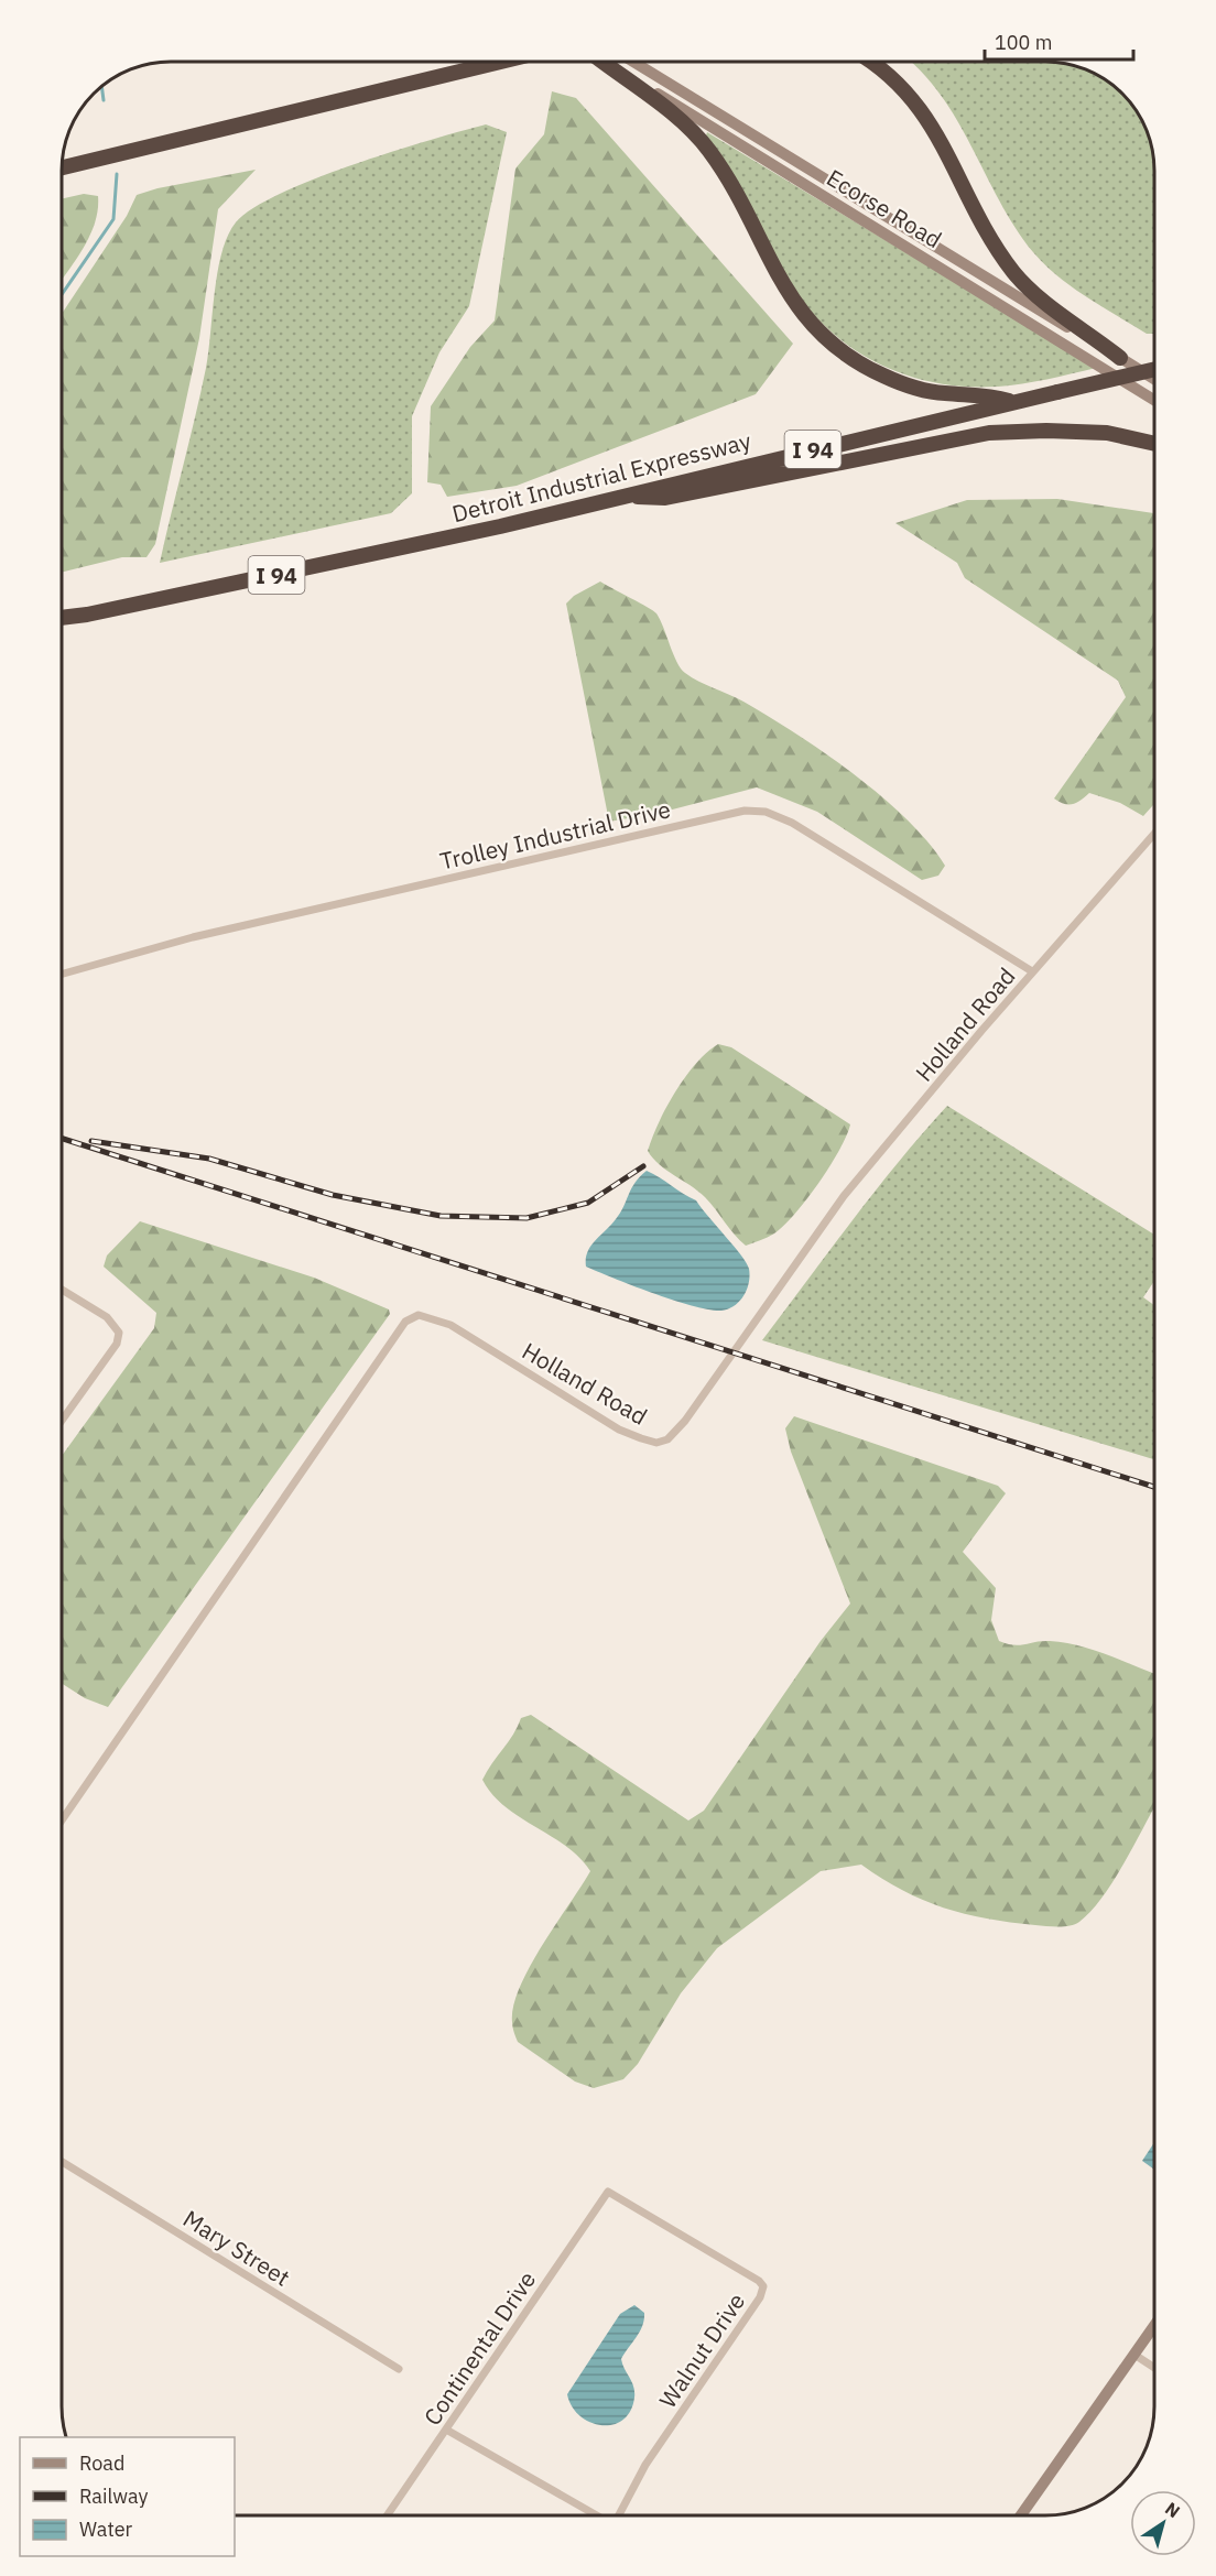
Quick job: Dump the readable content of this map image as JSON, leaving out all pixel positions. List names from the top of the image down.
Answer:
{
  "streets": {
    "highway": ["I 94", "Detroit Industrial Expressway"],
    "main road": ["Ecorse Road"],
    "street": [
      "Trolley Industrial Drive",
      "Holland Road",
      "Mary Street",
      "Continental Drive",
      "Walnut Drive"
    ]
  },
  "crossings": [
    ["Trolley Industrial Drive", "Holland Road"],
    ["Continental Drive", "Walnut Drive"]
  ],
  "legend": ["Road", "Railway", "Water"],
  "scale_bar": "100 m",
  "north": "top right"
}
